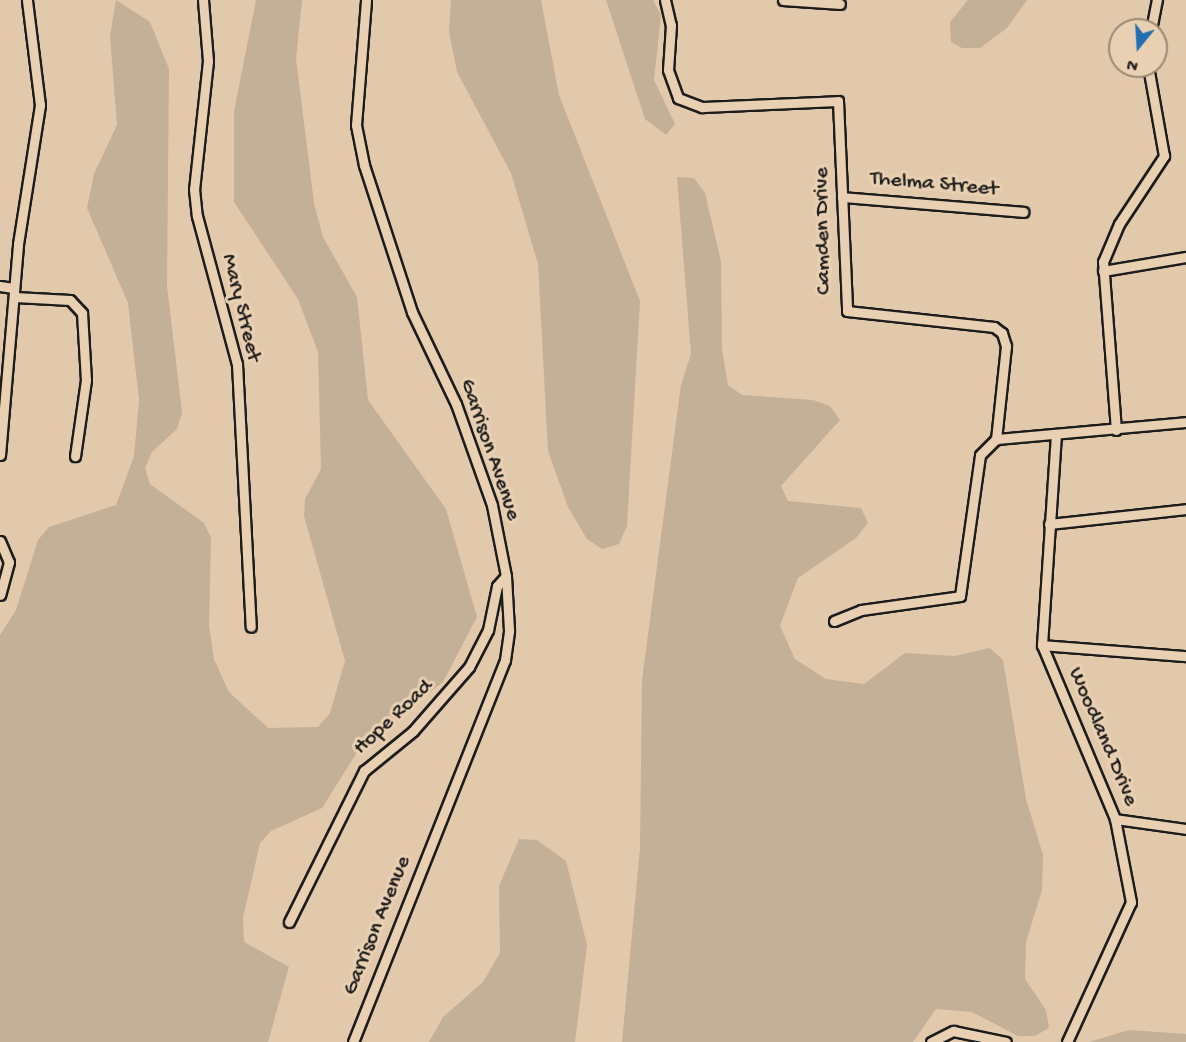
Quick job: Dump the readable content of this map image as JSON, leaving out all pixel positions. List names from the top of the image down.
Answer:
{
  "streets": {
    "street": [
      "Thelma Street",
      "Camden Drive",
      "Mary Street",
      "Garrison Avenue",
      "Hope Road",
      "Woodland Drive"
    ]
  },
  "crossings": [
    ["Thelma Street", "Camden Drive"],
    ["Garrison Avenue", "Hope Road"]
  ],
  "north": "bottom"
}
